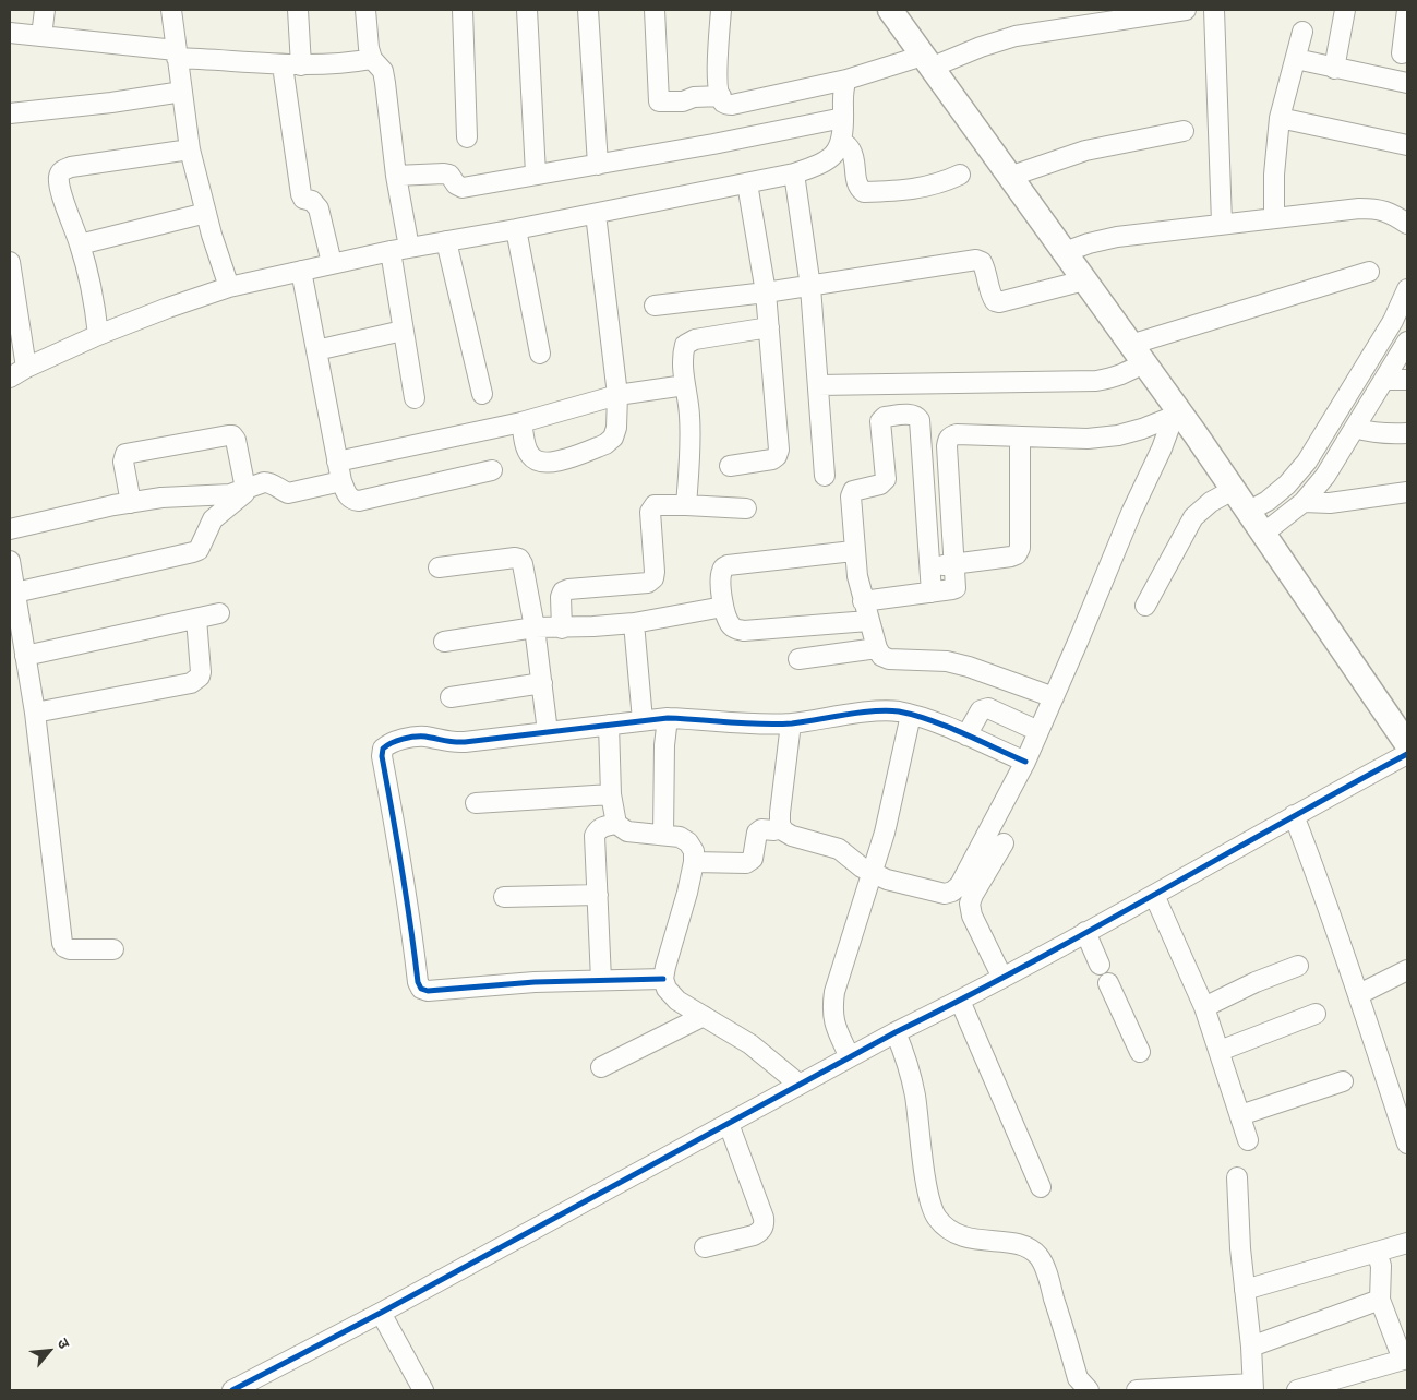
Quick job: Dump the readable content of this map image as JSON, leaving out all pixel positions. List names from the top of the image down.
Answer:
{
  "north": "top right"
}
